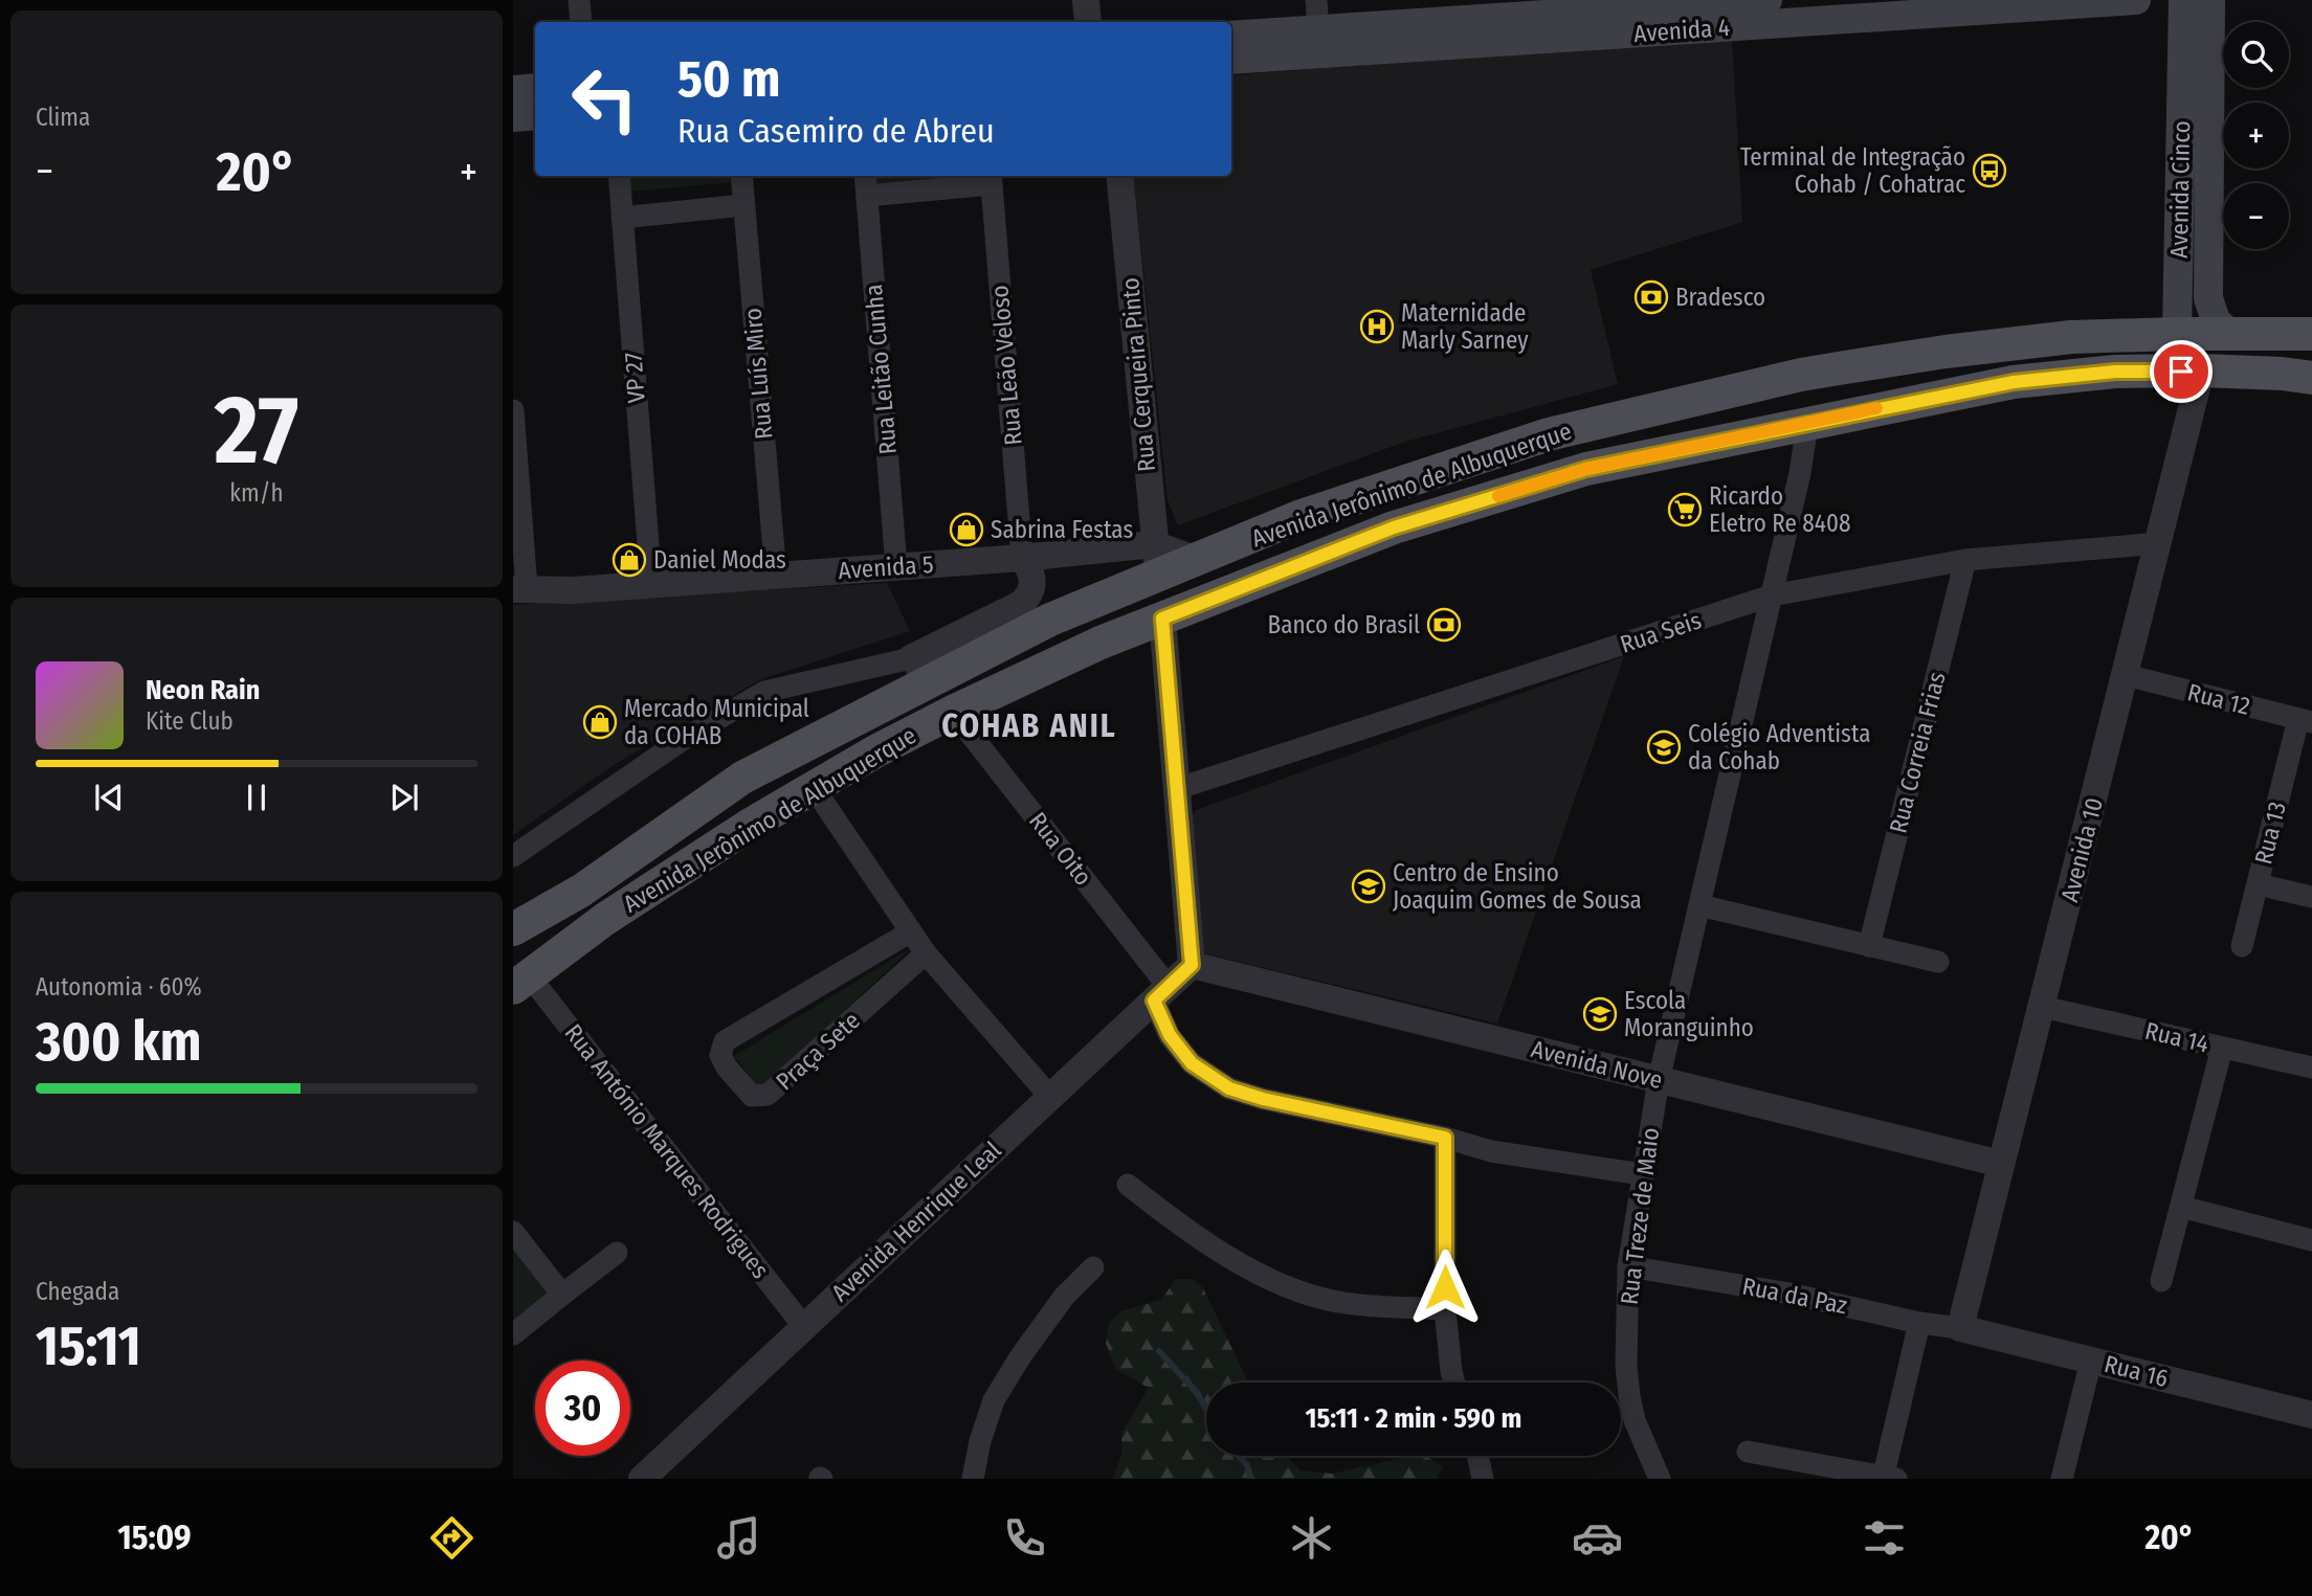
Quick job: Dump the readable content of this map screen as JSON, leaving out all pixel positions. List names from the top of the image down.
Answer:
{
  "streets": {
    "main road": ["Avenida 4", "Avenida Cinco", "Avenida Jerônimo de Albuquerque"],
    "street": [
      "Rua Leão Veloso",
      "Rua Leitão Cunha",
      "Rua Luís Miro",
      "Rua Cerqueira Pinto",
      "VP 27",
      "Avenida 5",
      "Rua Seis",
      "Rua 12",
      "Rua Correia Frias",
      "Rua 13",
      "Rua Oito",
      "Avenida 10",
      "Rua 14",
      "Praça Sete",
      "Avenida Nove",
      "Rua António Marques Rodrigues",
      "Rua Treze de Maio",
      "Avenida Henrique Leal",
      "Rua da Paz",
      "Rua 16"
    ]
  },
  "crossings": [
    ["Avenida Cinco", "Avenida Jerônimo de Albuquerque"],
    ["Rua Leão Veloso", "Avenida 5"],
    ["Rua Leitão Cunha", "Avenida 5"],
    ["Rua Luís Miro", "Avenida 5"],
    ["Rua Cerqueira Pinto", "Avenida Jerônimo de Albuquerque"],
    ["Rua Cerqueira Pinto", "Avenida 5"],
    ["VP 27", "Avenida 5"],
    ["Avenida Jerônimo de Albuquerque", "Avenida 5"],
    ["Avenida Jerônimo de Albuquerque", "Rua Oito"],
    ["Avenida Jerônimo de Albuquerque", "Avenida 10"],
    ["Avenida Jerônimo de Albuquerque", "Rua António Marques Rodrigues"],
    ["Avenida Jerônimo de Albuquerque", "Rua Treze de Maio"],
    ["Rua Seis", "Rua Correia Frias"],
    ["Rua Seis", "Avenida 10"],
    ["Rua Seis", "Rua Treze de Maio"],
    ["Rua 12", "Rua 13"],
    ["Rua 12", "Avenida 10"],
    ["Rua Oito", "Rua Treze de Maio"],
    ["Rua Oito", "Avenida Henrique Leal"],
    ["Avenida 10", "Rua 14"],
    ["Avenida 10", "Avenida Nove"],
    ["Avenida 10", "Rua da Paz"],
    ["Avenida 10", "Rua 16"],
    ["Avenida Nove", "Rua Treze de Maio"],
    ["Avenida Nove", "Avenida Henrique Leal"],
    ["Rua António Marques Rodrigues", "Avenida Henrique Leal"],
    ["Rua Treze de Maio", "Rua da Paz"],
    ["Rua da Paz", "Rua 16"]
  ],
  "districts": ["COHAB ANIL"],
  "places": {
    "bus stop": ["Terminal de Integração Cohab / Cohatrac"],
    "bank": ["Bradesco", "Banco do Brasil"],
    "hospital": ["Maternidade Marly Sarney"],
    "supermarket": ["Ricardo Eletro Re 8408"],
    "shop": ["Sabrina Festas", "Daniel Modas", "Mercado Municipal da COHAB"],
    "school or university": ["Colégio Adventista da Cohab", "Centro de Ensino Joaquim Gomes de Sousa", "Escola Moranguinho"]
  },
  "page": {
    "tile": [
      "Clima",
      ["27", "km/h"],
      ["Autonomia · 60%", "300 km"],
      ["Chegada", "15:11"]
    ],
    "map_buttons": ["+", "−"],
    "turn": ["50 m", "Rua Casemiro de Abreu"],
    "heat": ["−", "20°", "+"],
    "song": ["Neon Rain", "Kite Club"],
    "limit": "30",
    "trip": "15:11 · 2 min · 590 m",
    "tabs": ["15:09", "20°"]
  }
}
